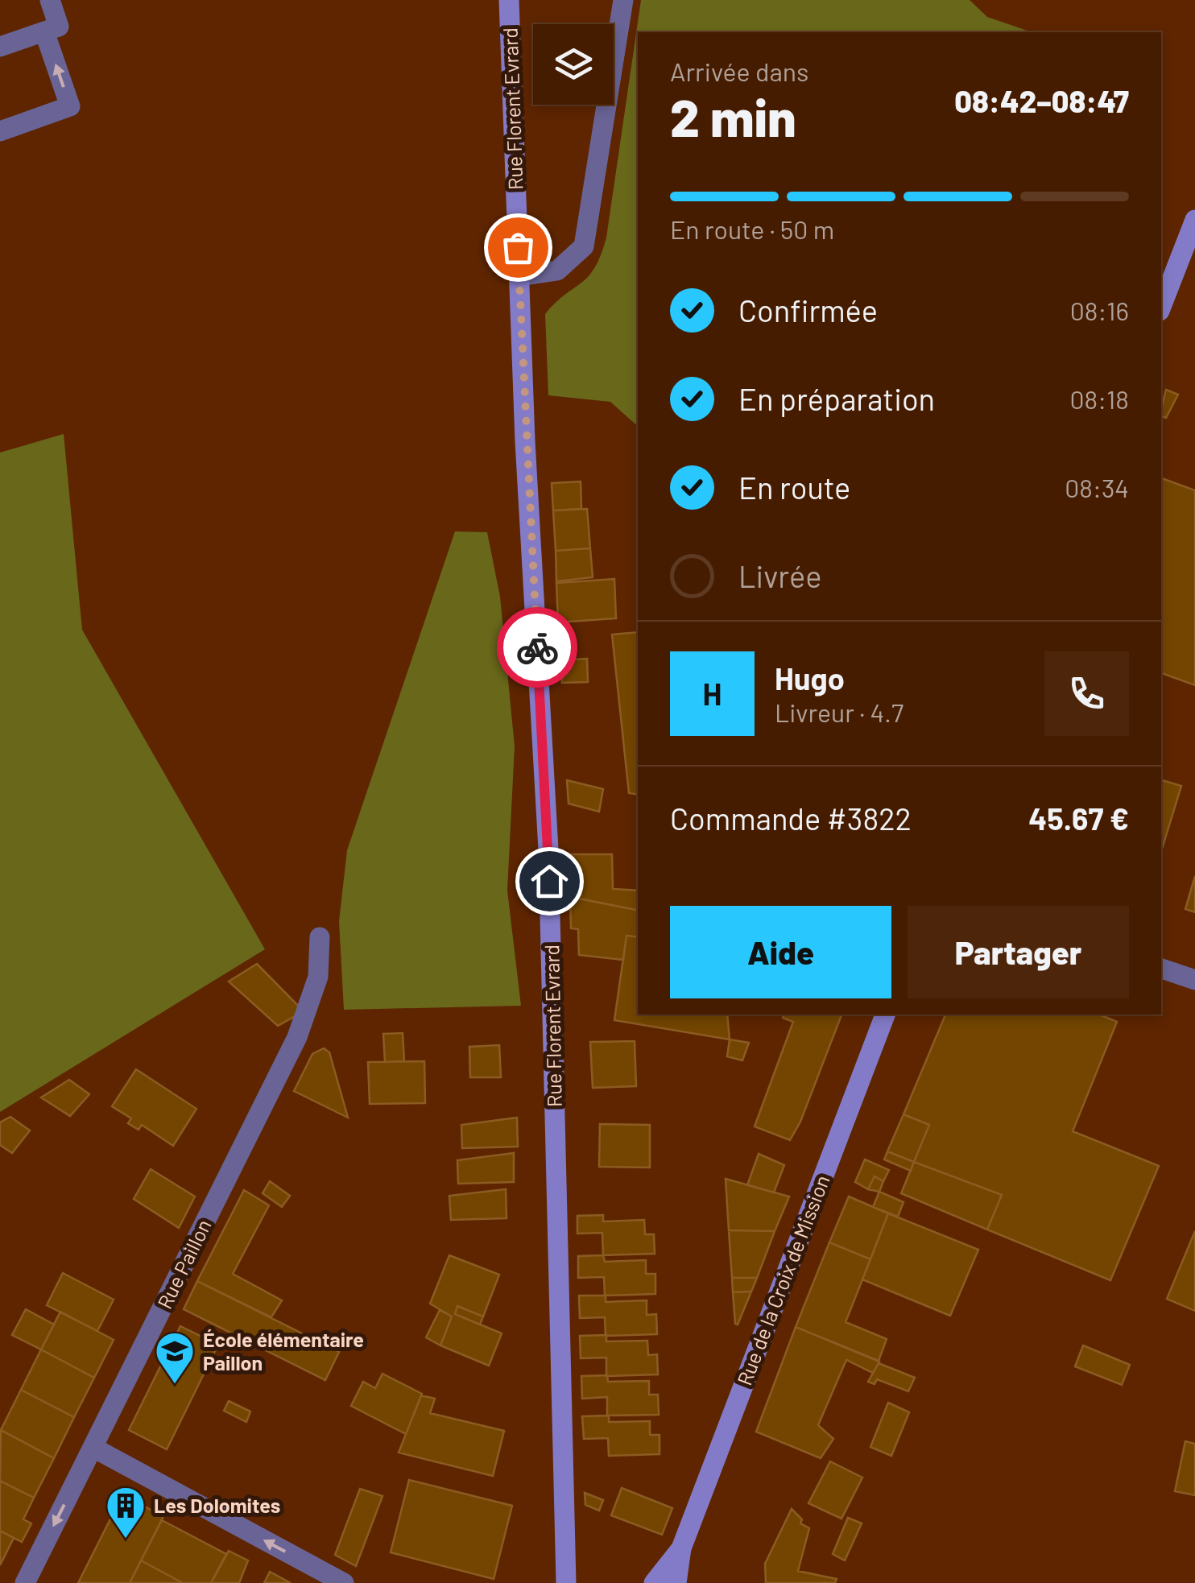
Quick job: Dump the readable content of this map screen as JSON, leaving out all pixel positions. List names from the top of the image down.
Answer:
{
  "streets": {
    "street": ["Rue Florent Evrard", "Rue Paillon", "Rue de la Croix de Mission"]
  },
  "places": {
    "school or university": ["École élémentaire Paillon"],
    "building": ["Les Dolomites"]
  },
  "page": {
    "heading": ["2 min", "Arrivée dans", "08:42–08:47"],
    "panel": [
      "Hugo",
      "Livreur · 4.7",
      "Commande #3822",
      "45.67 €"
    ],
    "bar": "En route · 50 m",
    "list": [
      ["Confirmée", "08:16"],
      ["En préparation", "08:18"],
      ["En route", "08:34"],
      "Livrée"
    ],
    "round": "H",
    "buttons": ["Aide", "Partager"]
  }
}
